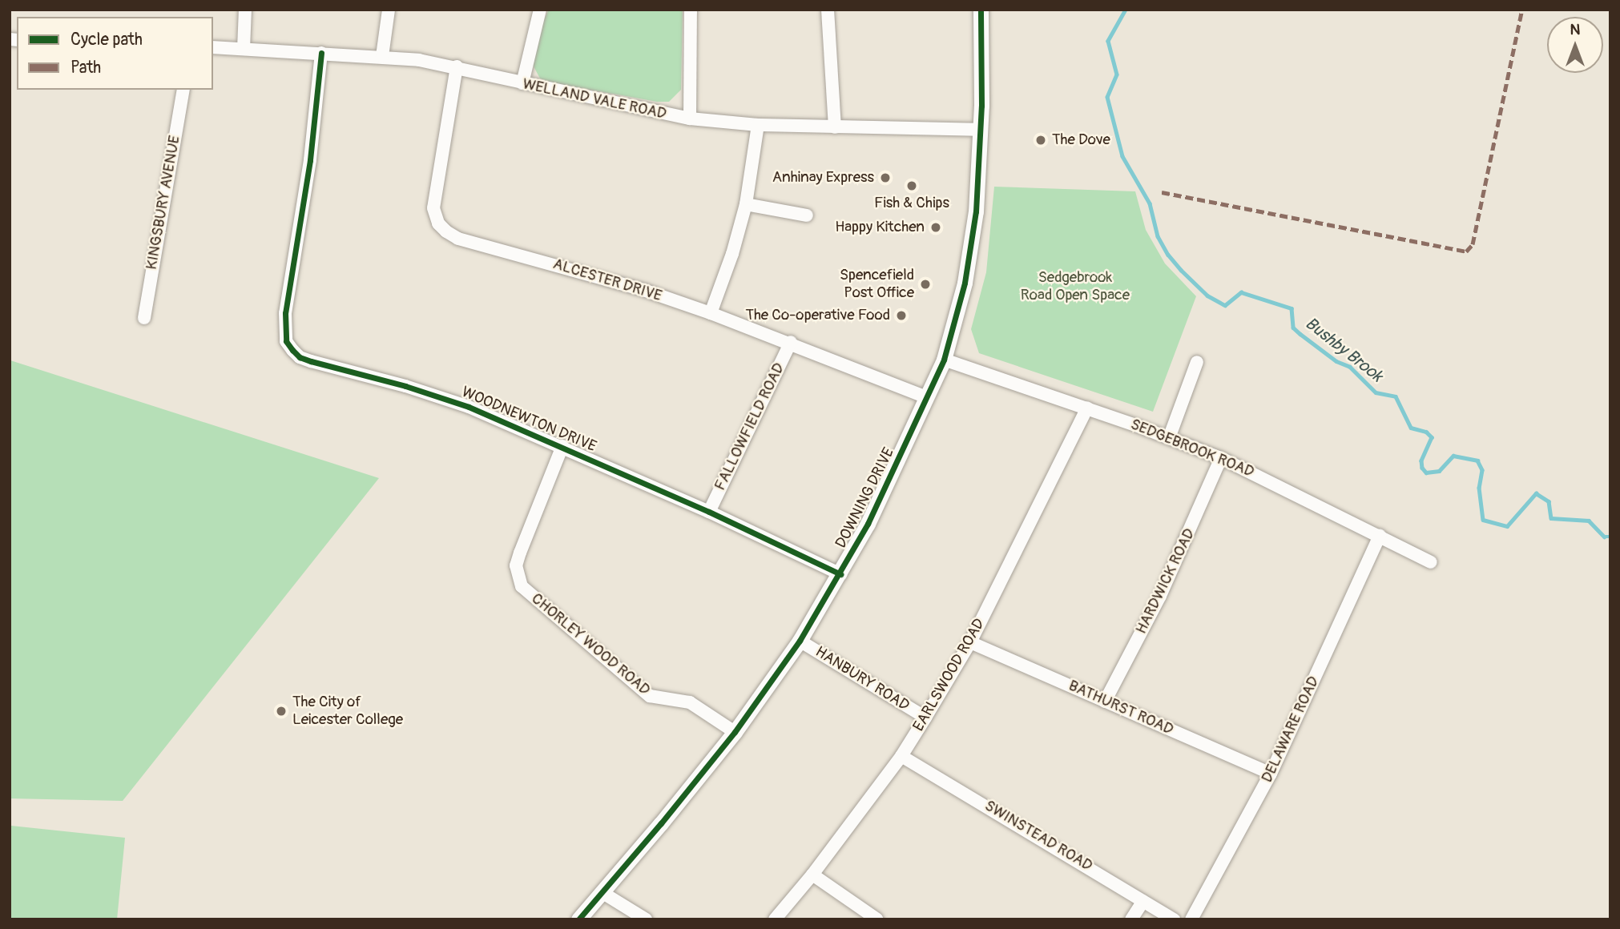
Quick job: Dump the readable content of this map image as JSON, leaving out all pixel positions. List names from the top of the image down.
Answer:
{
  "streets": {
    "street": [
      "WELLAND VALE ROAD",
      "KINGSBURY AVENUE",
      "ALCESTER DRIVE",
      "WOODNEWTON DRIVE",
      "FALLOWFIELD ROAD",
      "SEDGEBROOK ROAD",
      "DOWNING DRIVE",
      "HARDWICK ROAD",
      "CHORLEY WOOD ROAD",
      "EARLSWOOD ROAD",
      "HANBURY ROAD",
      "BATHURST ROAD",
      "DELAWARE ROAD",
      "SWINSTEAD ROAD"
    ]
  },
  "crossings": [
    ["WELLAND VALE ROAD", "ALCESTER DRIVE"],
    ["WELLAND VALE ROAD", "WOODNEWTON DRIVE"],
    ["WELLAND VALE ROAD", "DOWNING DRIVE"],
    ["ALCESTER DRIVE", "FALLOWFIELD ROAD"],
    ["ALCESTER DRIVE", "DOWNING DRIVE"],
    ["WOODNEWTON DRIVE", "FALLOWFIELD ROAD"],
    ["WOODNEWTON DRIVE", "DOWNING DRIVE"],
    ["WOODNEWTON DRIVE", "CHORLEY WOOD ROAD"],
    ["SEDGEBROOK ROAD", "DOWNING DRIVE"],
    ["SEDGEBROOK ROAD", "HARDWICK ROAD"],
    ["SEDGEBROOK ROAD", "EARLSWOOD ROAD"],
    ["SEDGEBROOK ROAD", "DELAWARE ROAD"],
    ["DOWNING DRIVE", "CHORLEY WOOD ROAD"],
    ["DOWNING DRIVE", "HANBURY ROAD"],
    ["HARDWICK ROAD", "BATHURST ROAD"],
    ["EARLSWOOD ROAD", "HANBURY ROAD"],
    ["EARLSWOOD ROAD", "BATHURST ROAD"],
    ["EARLSWOOD ROAD", "SWINSTEAD ROAD"],
    ["BATHURST ROAD", "DELAWARE ROAD"]
  ],
  "water": ["Bushby Brook"],
  "parks": ["Sedgebrook Road Open Space"],
  "places": [
    "The Dove",
    "Anhinay Express",
    "Fish & Chips",
    "Happy Kitchen",
    "Spencefield Post Office",
    "The Co-operative Food",
    "The City of Leicester College"
  ],
  "legend": ["Cycle path", "Path"],
  "north": "top"
}
